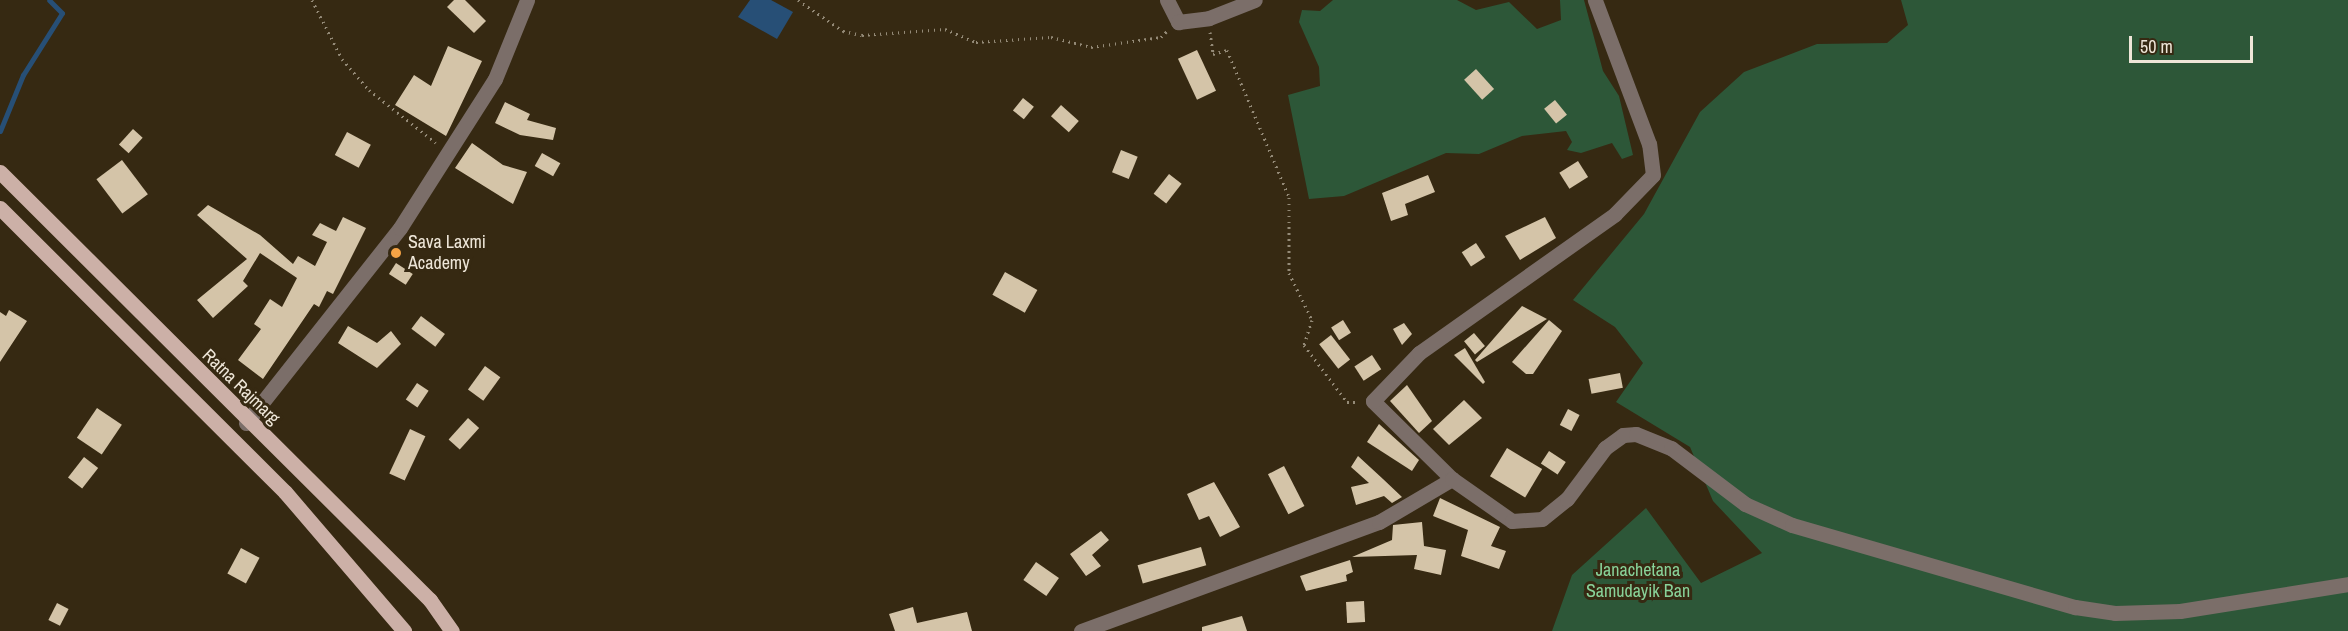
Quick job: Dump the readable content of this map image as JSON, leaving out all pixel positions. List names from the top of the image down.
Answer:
{
  "streets": {
    "main road": ["Ratna Rajmarg"]
  },
  "parks": ["Janachetana Samudayik Ban"],
  "places": ["Sava Laxmi Academy"],
  "scale_bar": "50 m"
}
